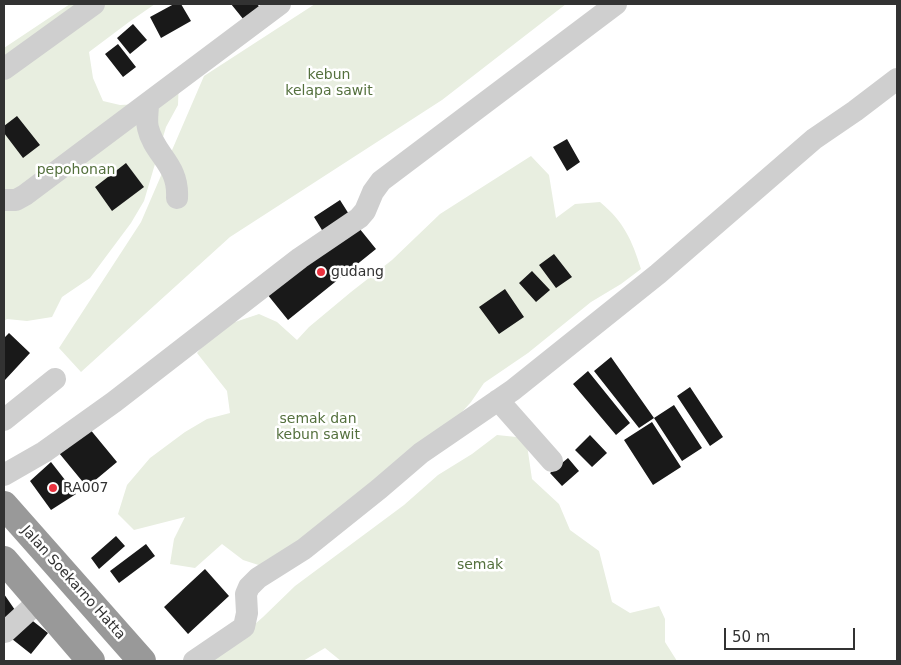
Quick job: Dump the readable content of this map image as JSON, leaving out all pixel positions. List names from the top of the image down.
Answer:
{
  "streets": {
    "highway": ["Jalan Soekarno Hatta"]
  },
  "parks": [
    "kebun kelapa sawit",
    "pepohonan",
    "semak dan kebun sawit",
    "semak"
  ],
  "places": ["gudang", "RA007"],
  "scale_bar": "50 m"
}
